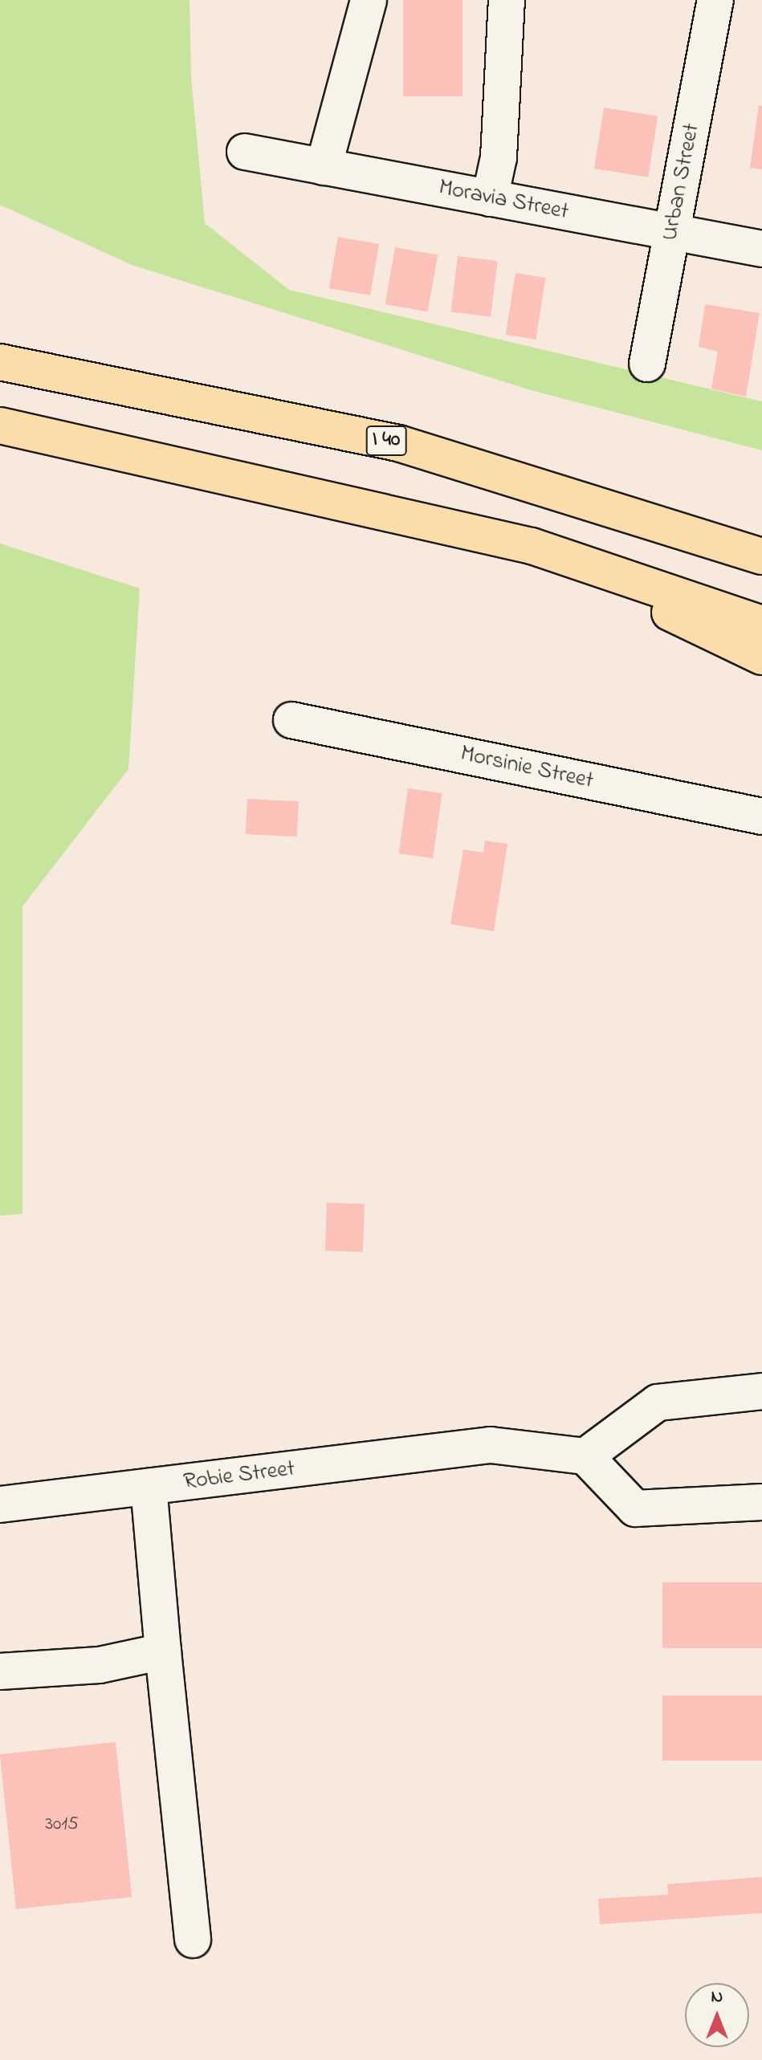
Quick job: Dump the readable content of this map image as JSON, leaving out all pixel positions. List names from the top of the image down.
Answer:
{
  "streets": {
    "highway": ["I 40"],
    "street": [
      "Urban Street",
      "Moravia Street",
      "Morsinie Street",
      "Robie Street"
    ]
  },
  "crossings": [
    ["Urban Street", "Moravia Street"]
  ],
  "house_numbers": ["3015"],
  "north": "top"
}
